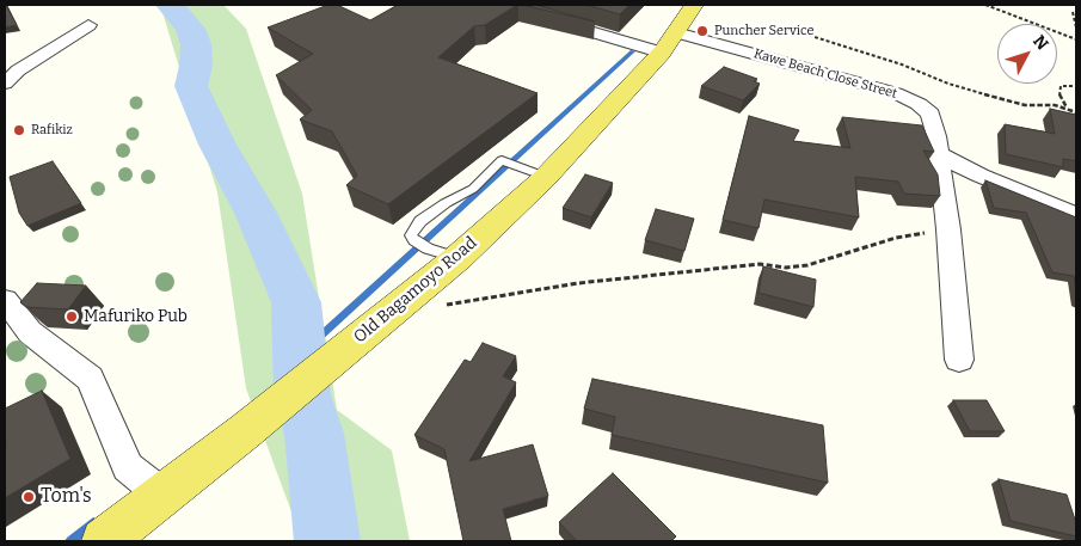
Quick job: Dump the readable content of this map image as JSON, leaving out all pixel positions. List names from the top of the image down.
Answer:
{
  "streets": {
    "main road": ["Old Bagamoyo Road"],
    "street": ["Kawe Beach Close Street"]
  },
  "crossings": [
    ["Kawe Beach Close Street", "Old Bagamoyo Road"]
  ],
  "places": [
    "Puncher Service",
    "Rafikiz",
    "Mafuriko Pub",
    "Tom's"
  ],
  "north": "top right"
}
